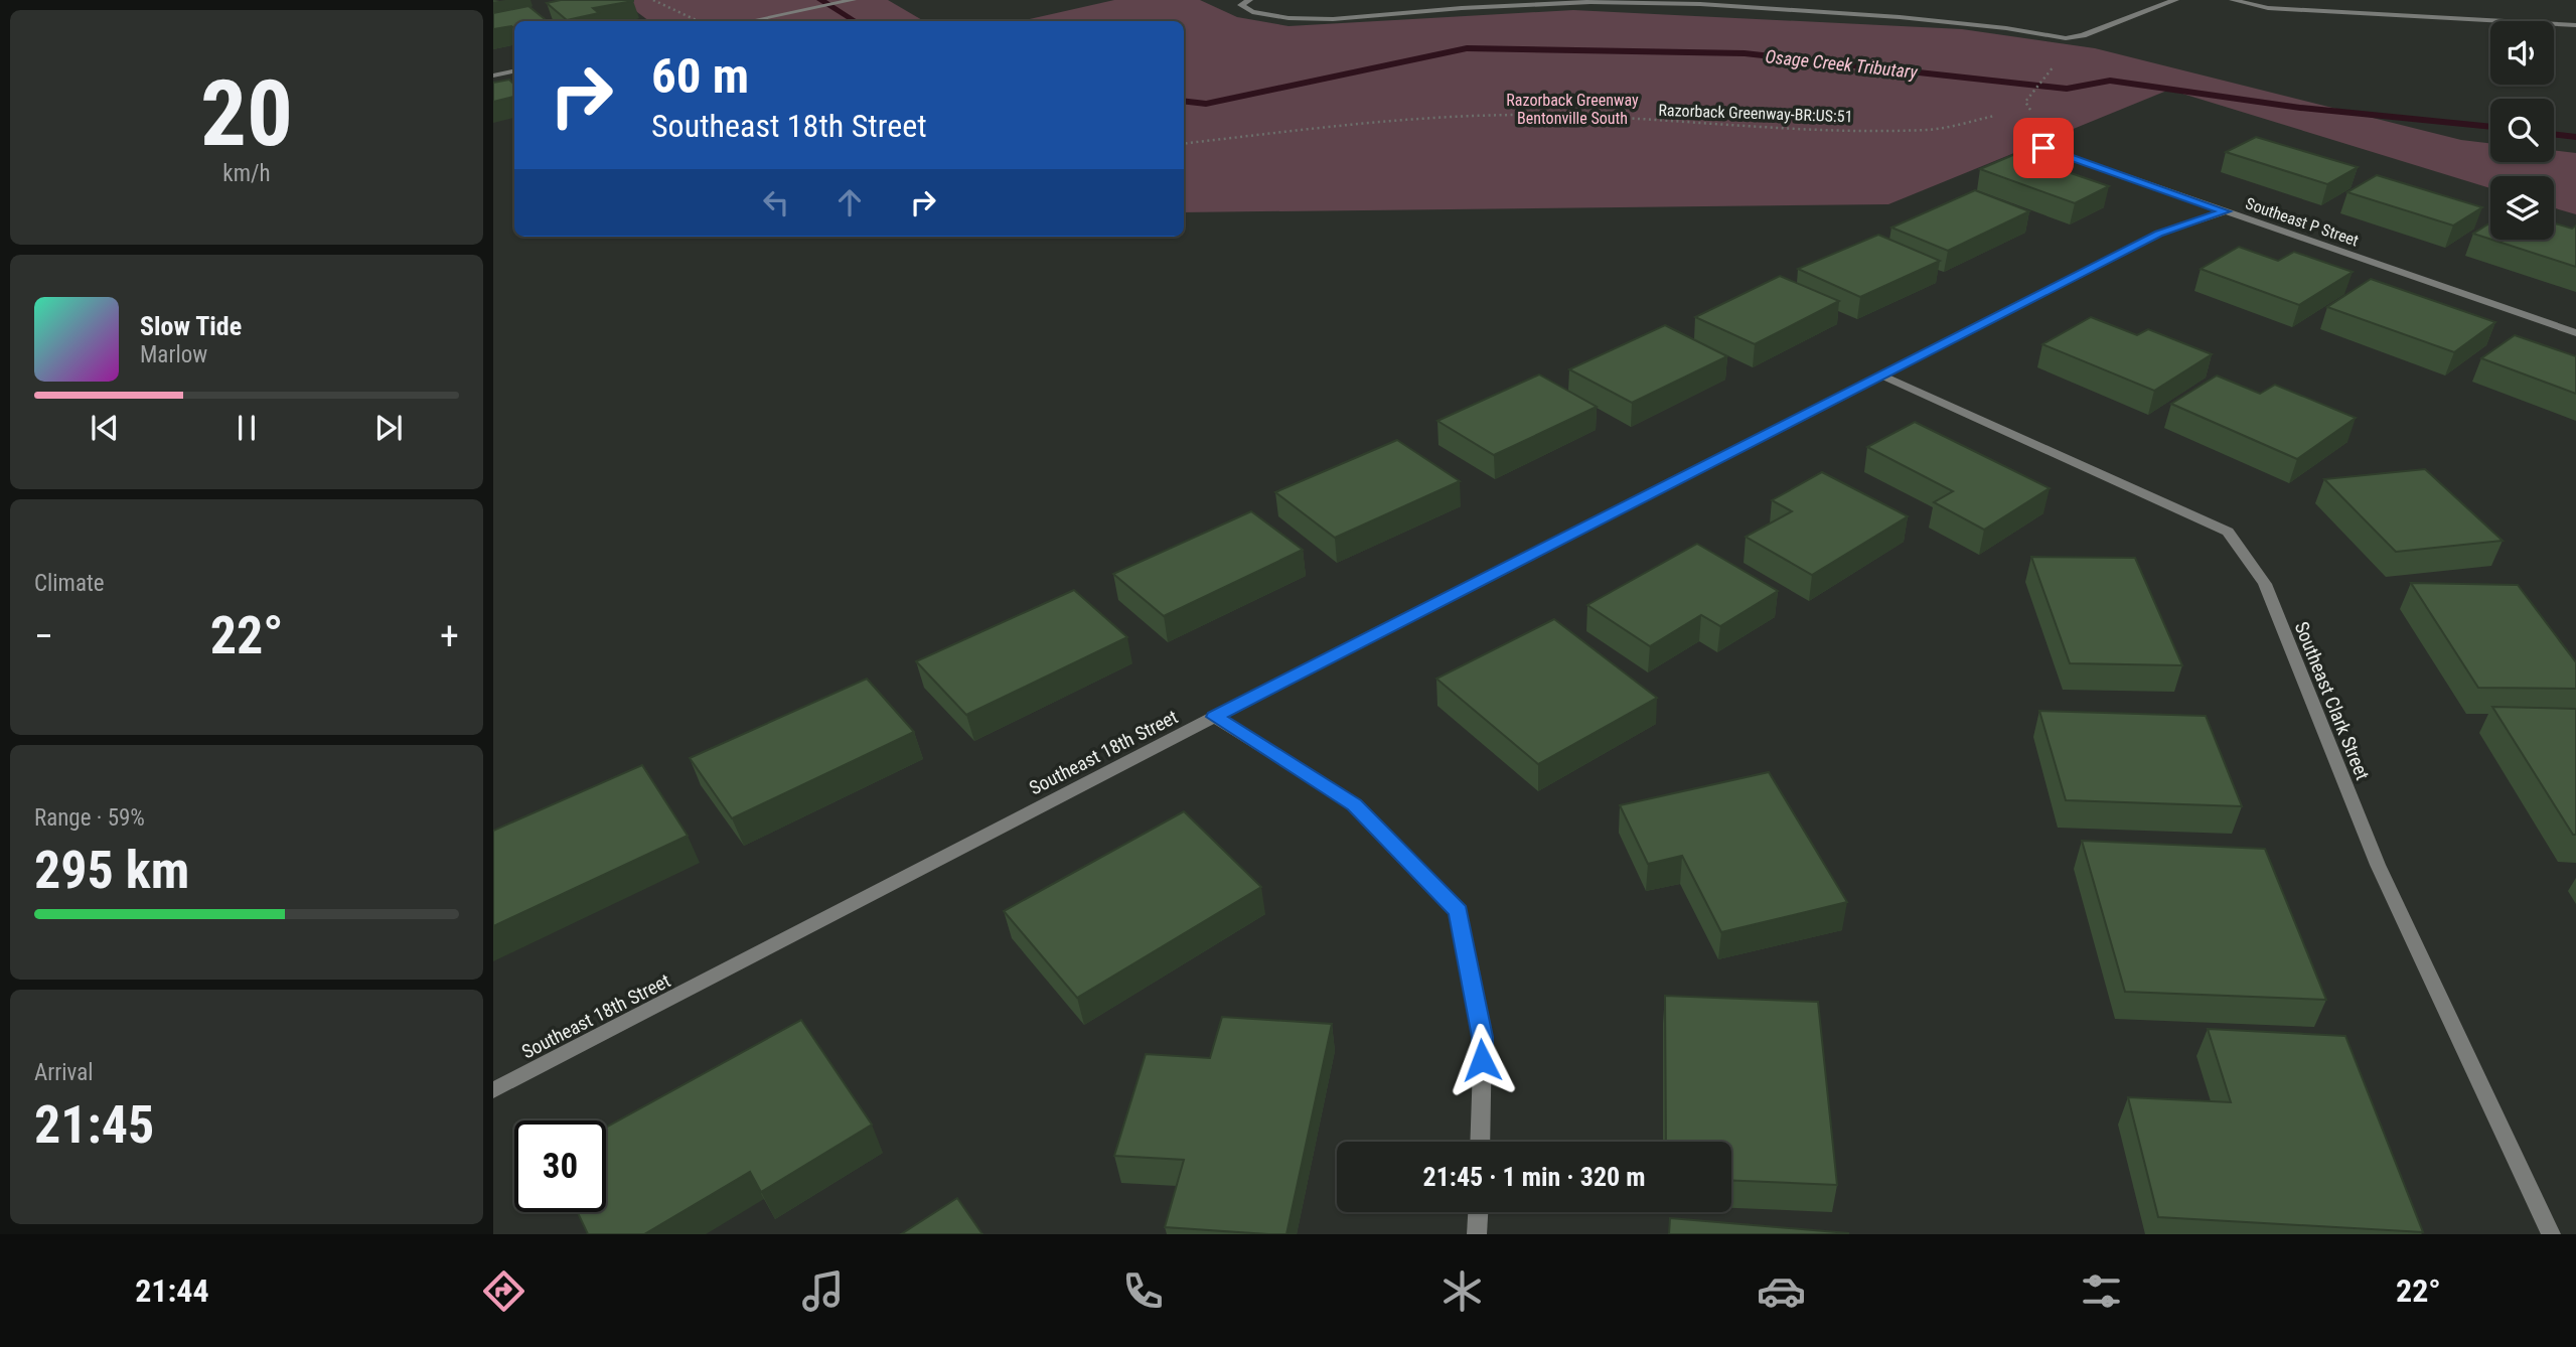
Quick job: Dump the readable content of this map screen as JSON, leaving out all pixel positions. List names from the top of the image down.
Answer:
{
  "streets": {
    "street": ["Southeast P Street", "Southeast Clark Street", "Southeast 18th Street"],
    "path": ["Razorback Greenway-BR:US:51"]
  },
  "crossings": [
    ["Southeast P Street", "Southeast 18th Street"],
    ["Southeast Clark Street", "Southeast 18th Street"]
  ],
  "water": ["Osage Creek Tributary"],
  "parks": ["Razorback Greenway Bentonville South"],
  "page": {
    "tile": [
      ["20", "km/h"],
      "Climate",
      ["Range · 59%", "295 km"],
      ["Arrival", "21:45"]
    ],
    "turn": ["60 m", "Southeast 18th Street"],
    "song": ["Slow Tide", "Marlow"],
    "heat": ["−", "22°", "+"],
    "limit": "30",
    "trip": "21:45 · 1 min · 320 m",
    "tabs": ["21:44", "22°"]
  }
}
